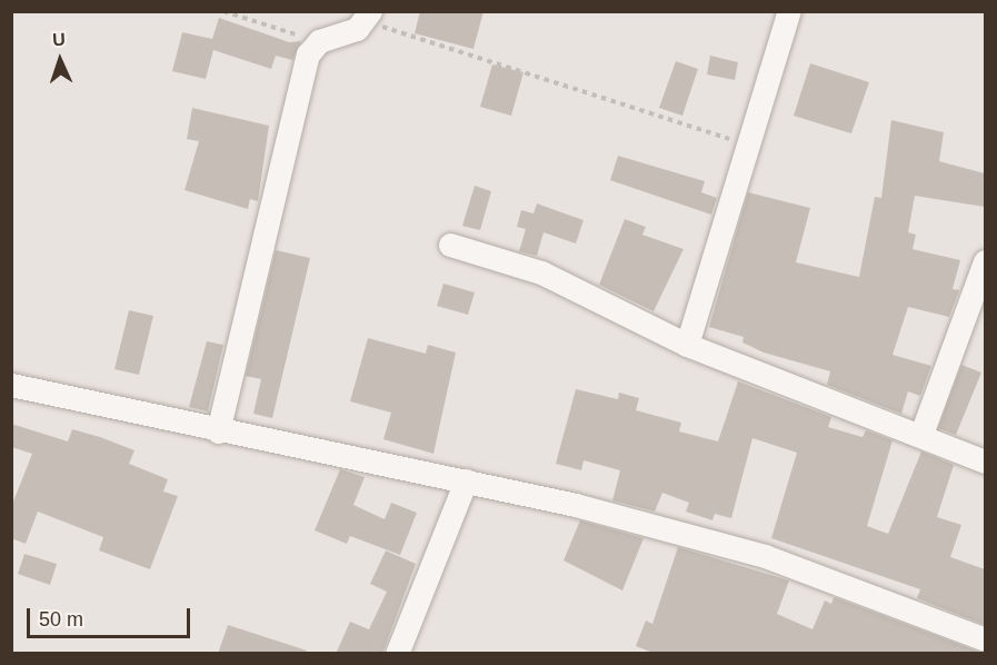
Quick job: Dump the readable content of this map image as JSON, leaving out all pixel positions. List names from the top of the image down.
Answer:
{
  "scale_bar": "50 m",
  "north": "top"
}
